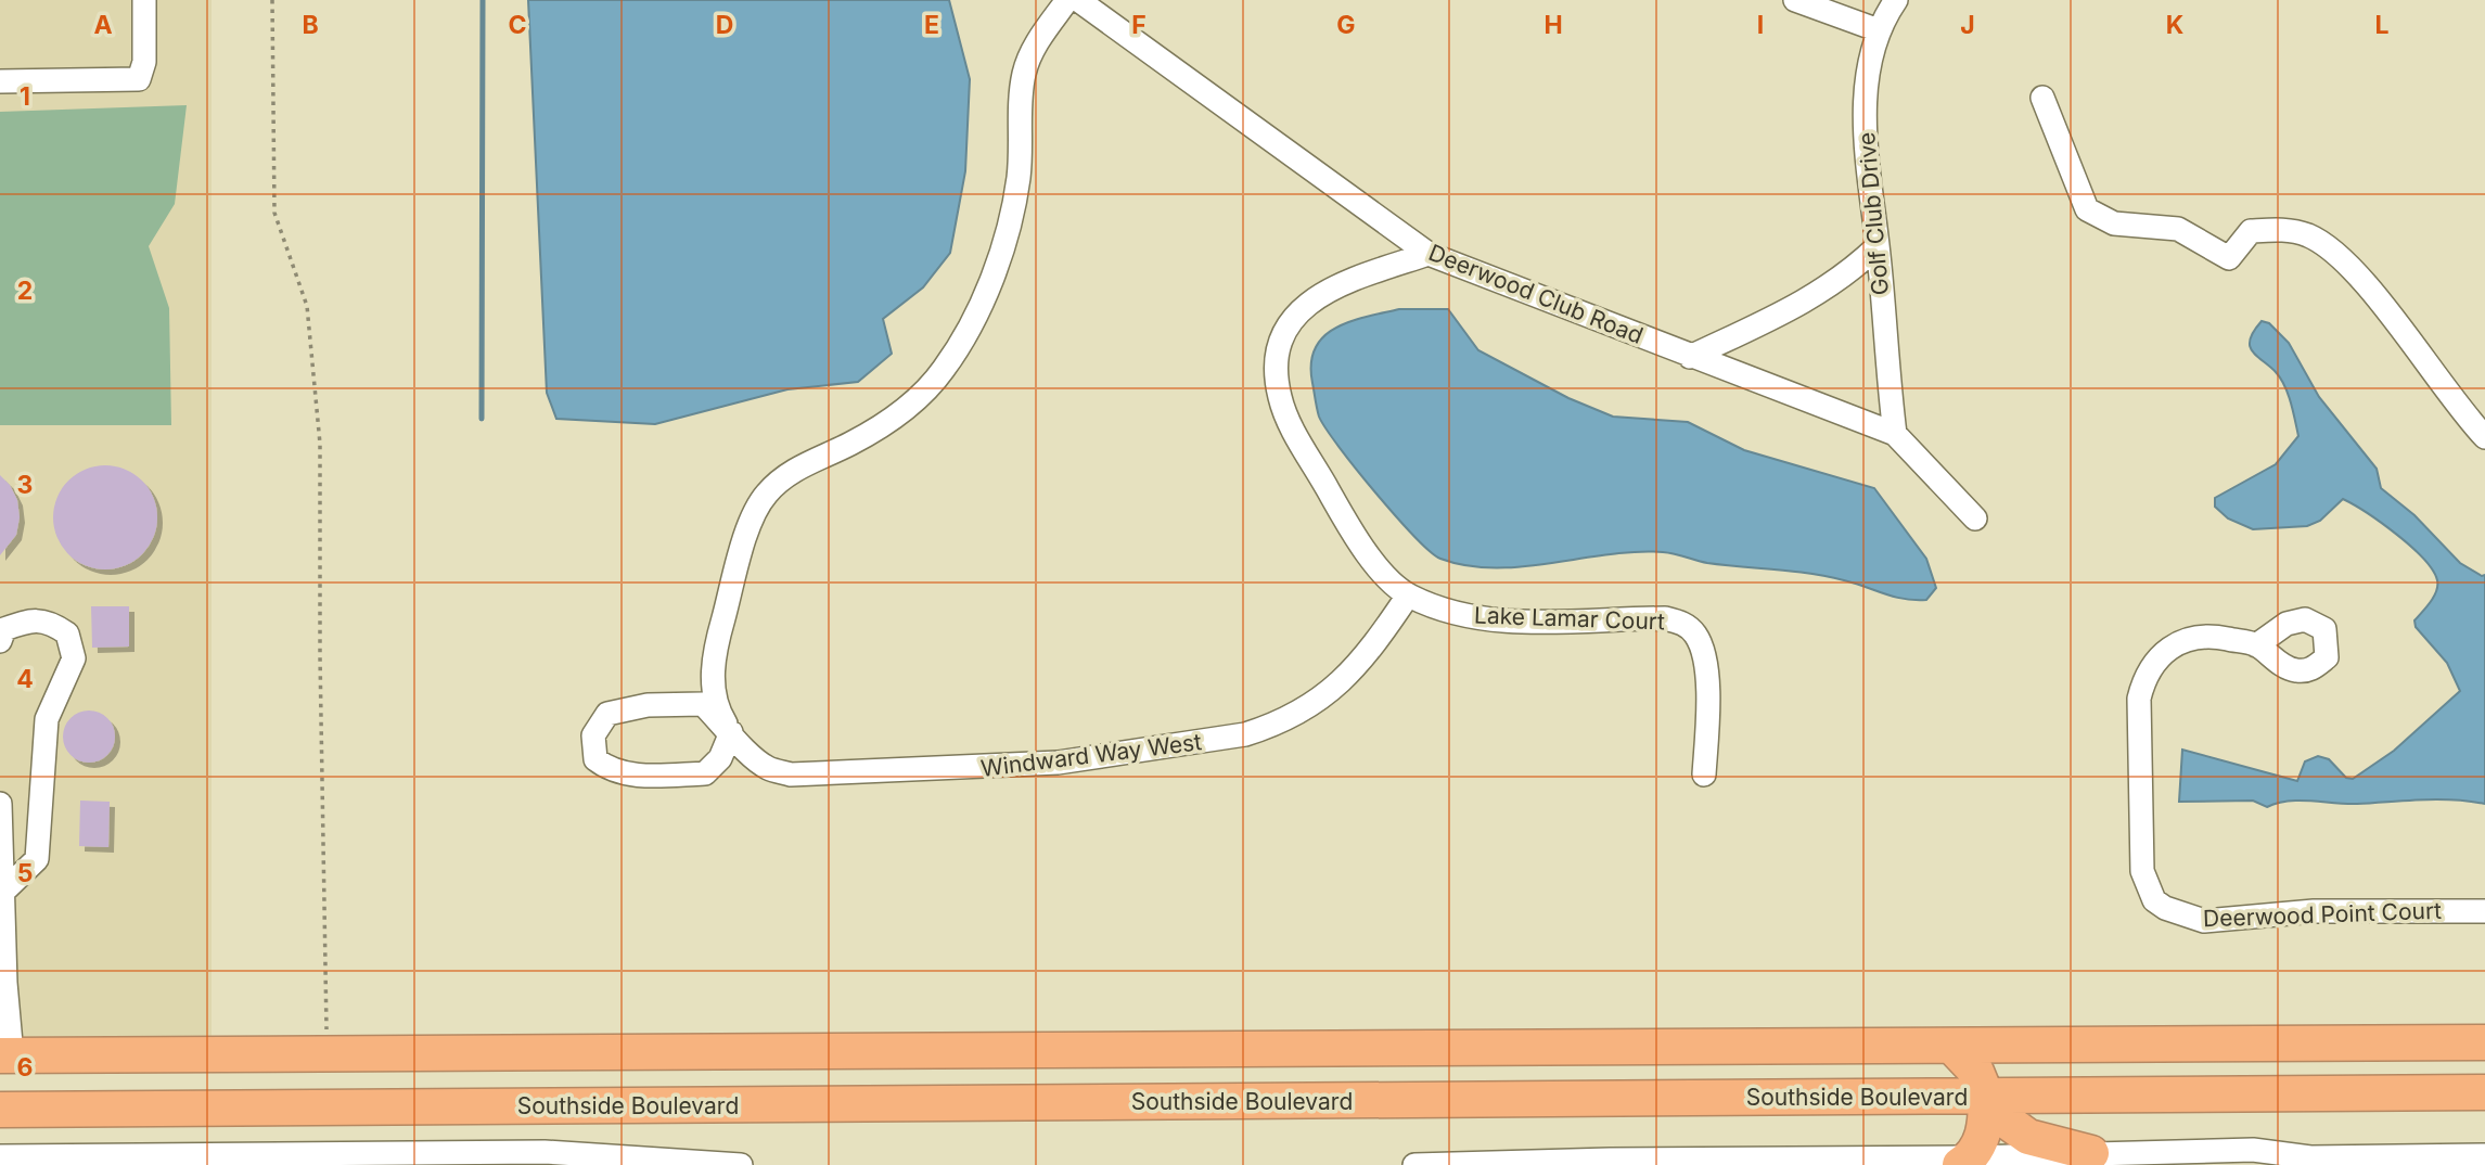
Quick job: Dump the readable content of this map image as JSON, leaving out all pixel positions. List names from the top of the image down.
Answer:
{
  "streets": {
    "highway": ["Southside Boulevard"],
    "street": [
      "Golf Club Drive",
      "Deerwood Club Road",
      "Lake Lamar Court",
      "Windward Way West",
      "Deerwood Point Court"
    ]
  },
  "crossings": [
    ["Golf Club Drive", "Deerwood Club Road"],
    ["Deerwood Club Road", "Lake Lamar Court"],
    ["Lake Lamar Court", "Windward Way West"]
  ],
  "grid": {
    "columns": [
      "A",
      "B",
      "C",
      "D",
      "E",
      "F",
      "G",
      "H",
      "I",
      "J",
      "K",
      "L"
    ],
    "rows": [
      "1",
      "2",
      "3",
      "4",
      "5",
      "6"
    ]
  }
}
